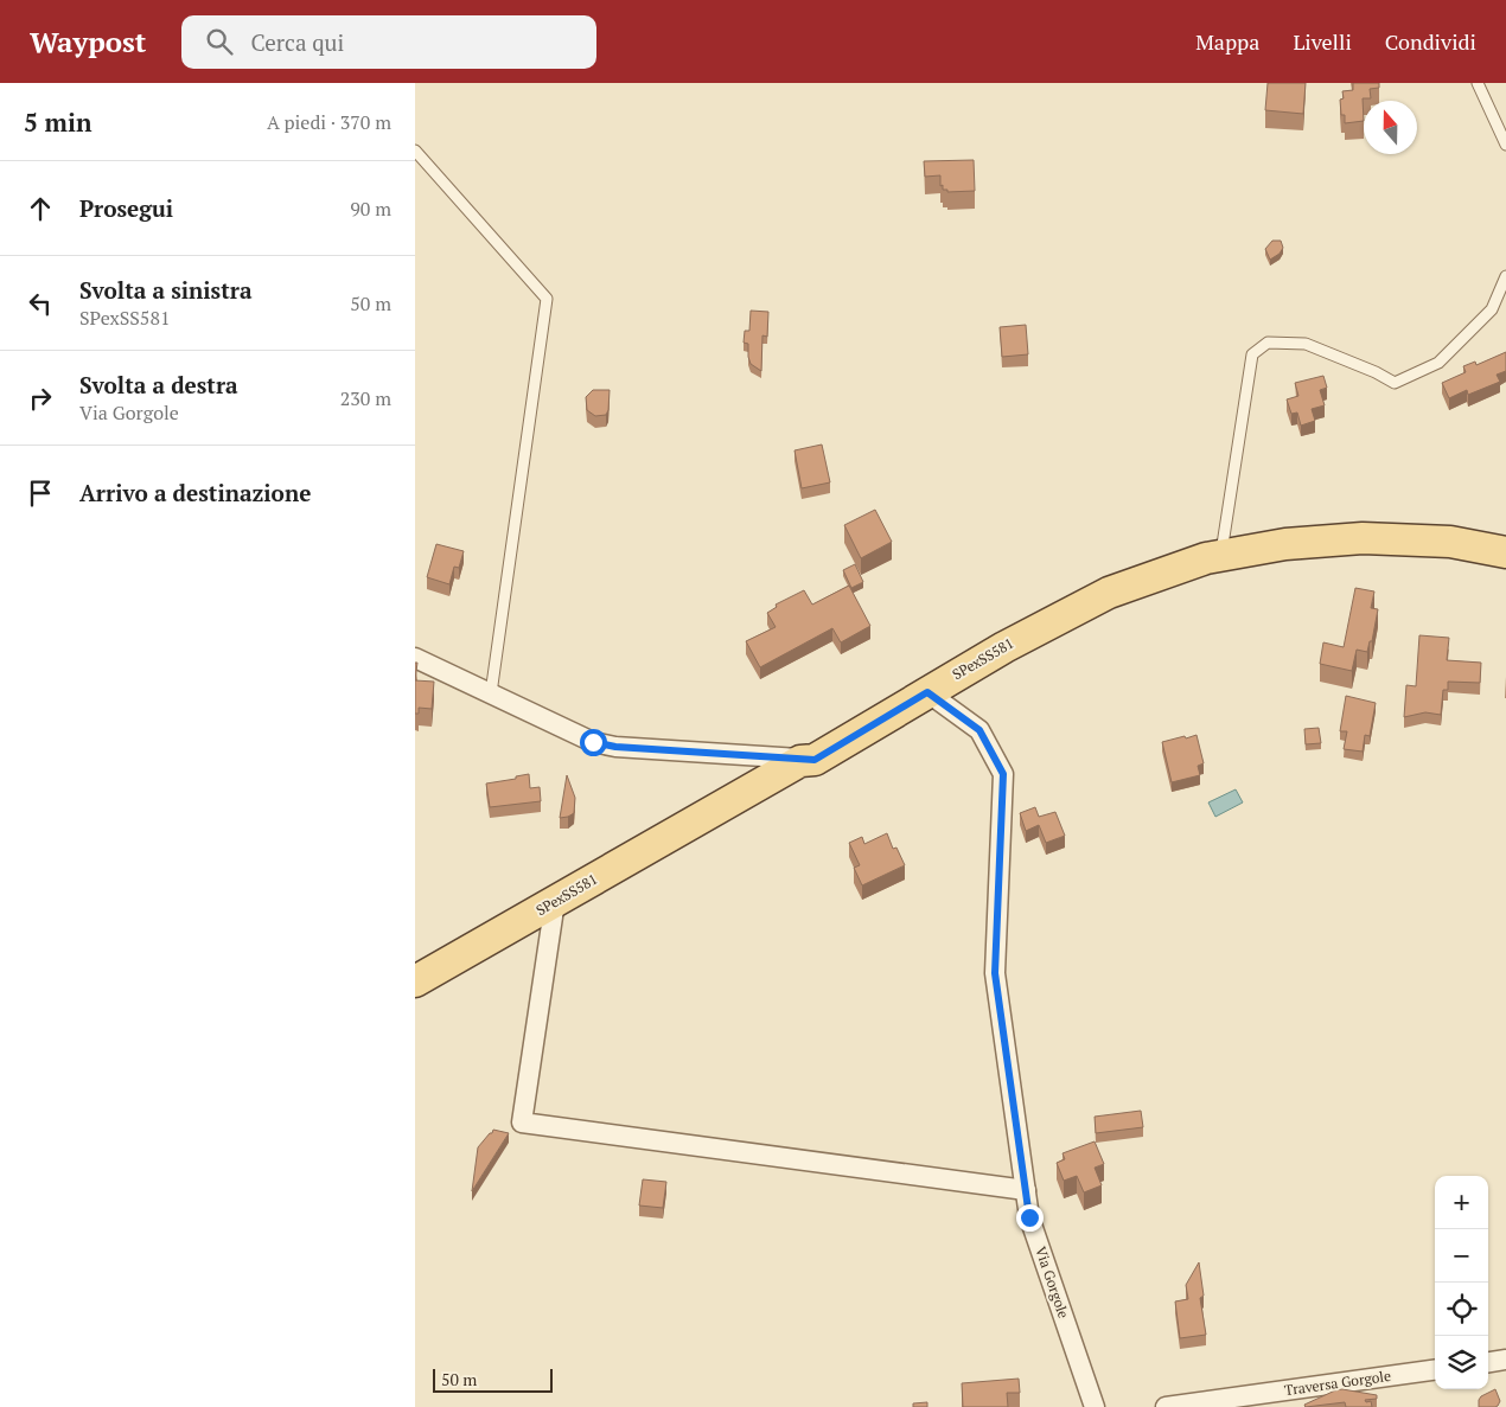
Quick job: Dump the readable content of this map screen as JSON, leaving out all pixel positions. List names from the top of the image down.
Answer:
{
  "streets": {
    "main road": ["SPexSS581"],
    "street": ["Via Gorgole", "Traversa Gorgole"]
  },
  "crossings": [
    ["SPexSS581", "Via Gorgole"]
  ],
  "scale_bar": "50 m",
  "north": "top",
  "page": {
    "header": "Waypost",
    "search": "Cerca qui",
    "nav": ["Mappa", "Livelli", "Condividi"],
    "heading": ["5 min", "A piedi · 370 m"],
    "list": [
      ["Prosegui", "90 m"],
      ["Svolta a sinistra", "SPexSS581", "50 m"],
      ["Svolta a destra", "Via Gorgole", "230 m"],
      "Arrivo a destinazione"
    ],
    "map_buttons": ["+", "−"],
    "scale": "50 m"
  }
}
